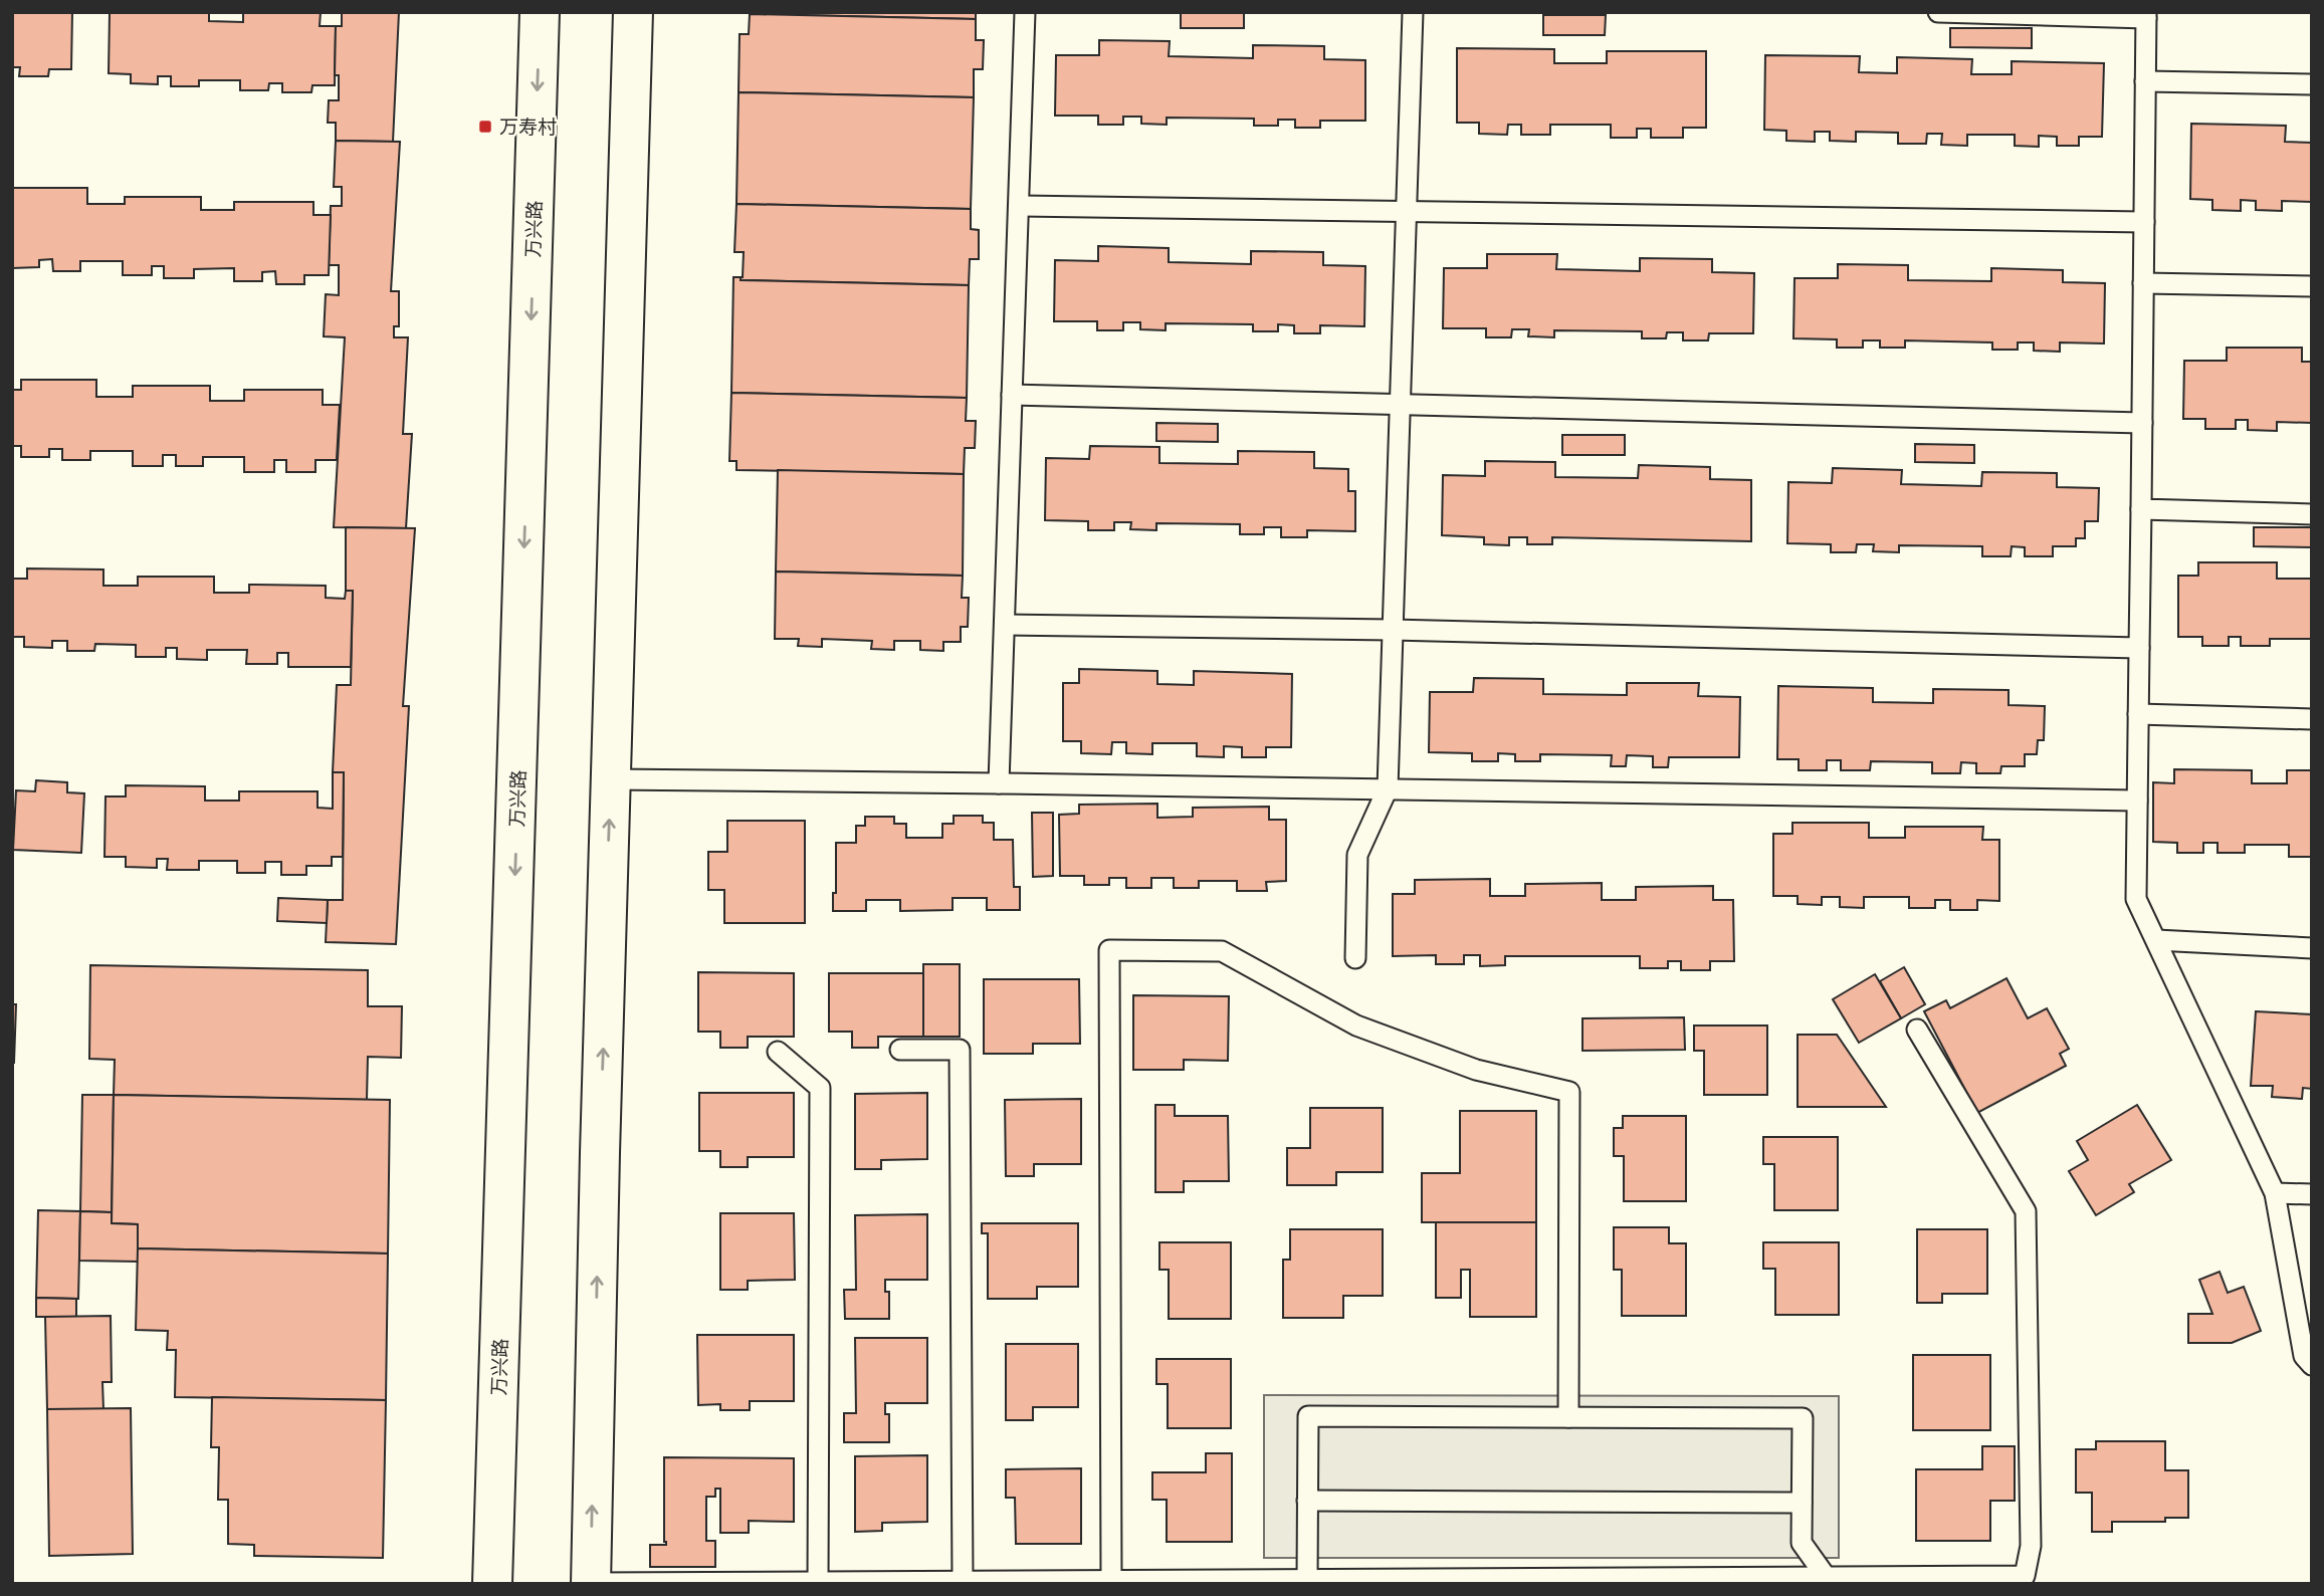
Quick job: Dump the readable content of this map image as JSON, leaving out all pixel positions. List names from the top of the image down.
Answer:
{
  "streets": {
    "main road": ["万兴路"]
  },
  "places": {
    "transit": ["万寿村"]
  }
}
